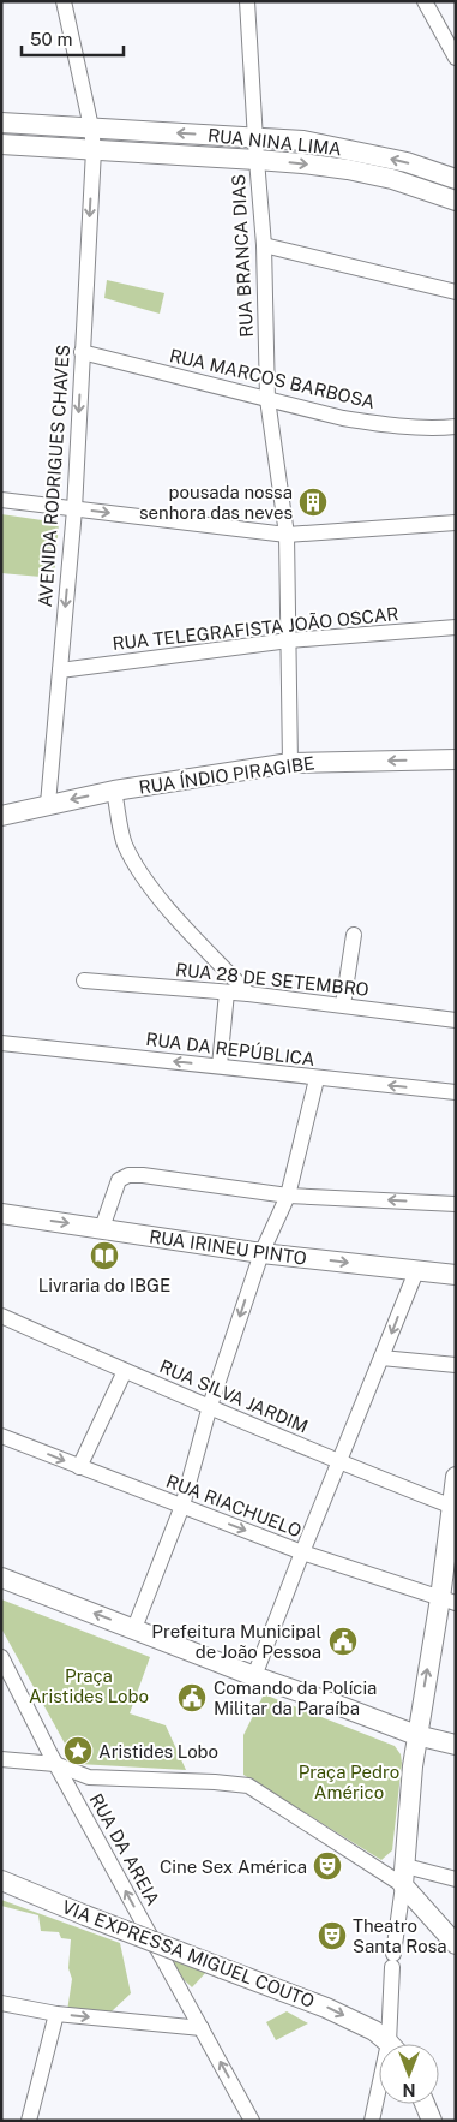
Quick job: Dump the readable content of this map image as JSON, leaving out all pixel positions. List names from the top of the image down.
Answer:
{
  "streets": {
    "main road": [
      "RUA NINA LIMA",
      "RUA ÍNDIO PIRAGIBE",
      "RUA IRINEU PINTO",
      "VIA EXPRESSA MIGUEL COUTO"
    ],
    "street": [
      "RUA BRANCA DIAS",
      "RUA MARCOS BARBOSA",
      "AVENIDA RODRIGUES CHAVES",
      "RUA TELEGRAFISTA JOÃO OSCAR",
      "RUA 28 DE SETEMBRO",
      "RUA DA REPÚBLICA",
      "RUA SILVA JARDIM",
      "RUA RIACHUELO",
      "RUA DA AREIA"
    ]
  },
  "crossings": [
    ["RUA NINA LIMA", "RUA BRANCA DIAS"],
    ["RUA NINA LIMA", "AVENIDA RODRIGUES CHAVES"],
    ["RUA BRANCA DIAS", "RUA MARCOS BARBOSA"],
    ["RUA BRANCA DIAS", "RUA TELEGRAFISTA JOÃO OSCAR"],
    ["RUA BRANCA DIAS", "RUA ÍNDIO PIRAGIBE"],
    ["RUA MARCOS BARBOSA", "AVENIDA RODRIGUES CHAVES"],
    ["AVENIDA RODRIGUES CHAVES", "RUA TELEGRAFISTA JOÃO OSCAR"],
    ["AVENIDA RODRIGUES CHAVES", "RUA ÍNDIO PIRAGIBE"]
  ],
  "one_way": [
    "AVENIDA RODRIGUES CHAVES",
    "RUA ÍNDIO PIRAGIBE",
    "RUA IRINEU PINTO",
    "RUA RIACHUELO",
    "RUA DA AREIA",
    "VIA EXPRESSA MIGUEL COUTO"
  ],
  "parks": ["Praça Aristides Lobo", "Praça Pedro Américo"],
  "places": {
    "building": ["pousada nossa senhora das neves"],
    "library": ["Livraria do IBGE"],
    "public building": ["Prefeitura Municipal de João Pessoa", "Comando da Polícia Militar da Paraíba"],
    "place": ["Aristides Lobo"],
    "theatre": ["Cine Sex América", "Theatro Santa Rosa"]
  },
  "scale_bar": "50 m",
  "north": "bottom"
}
